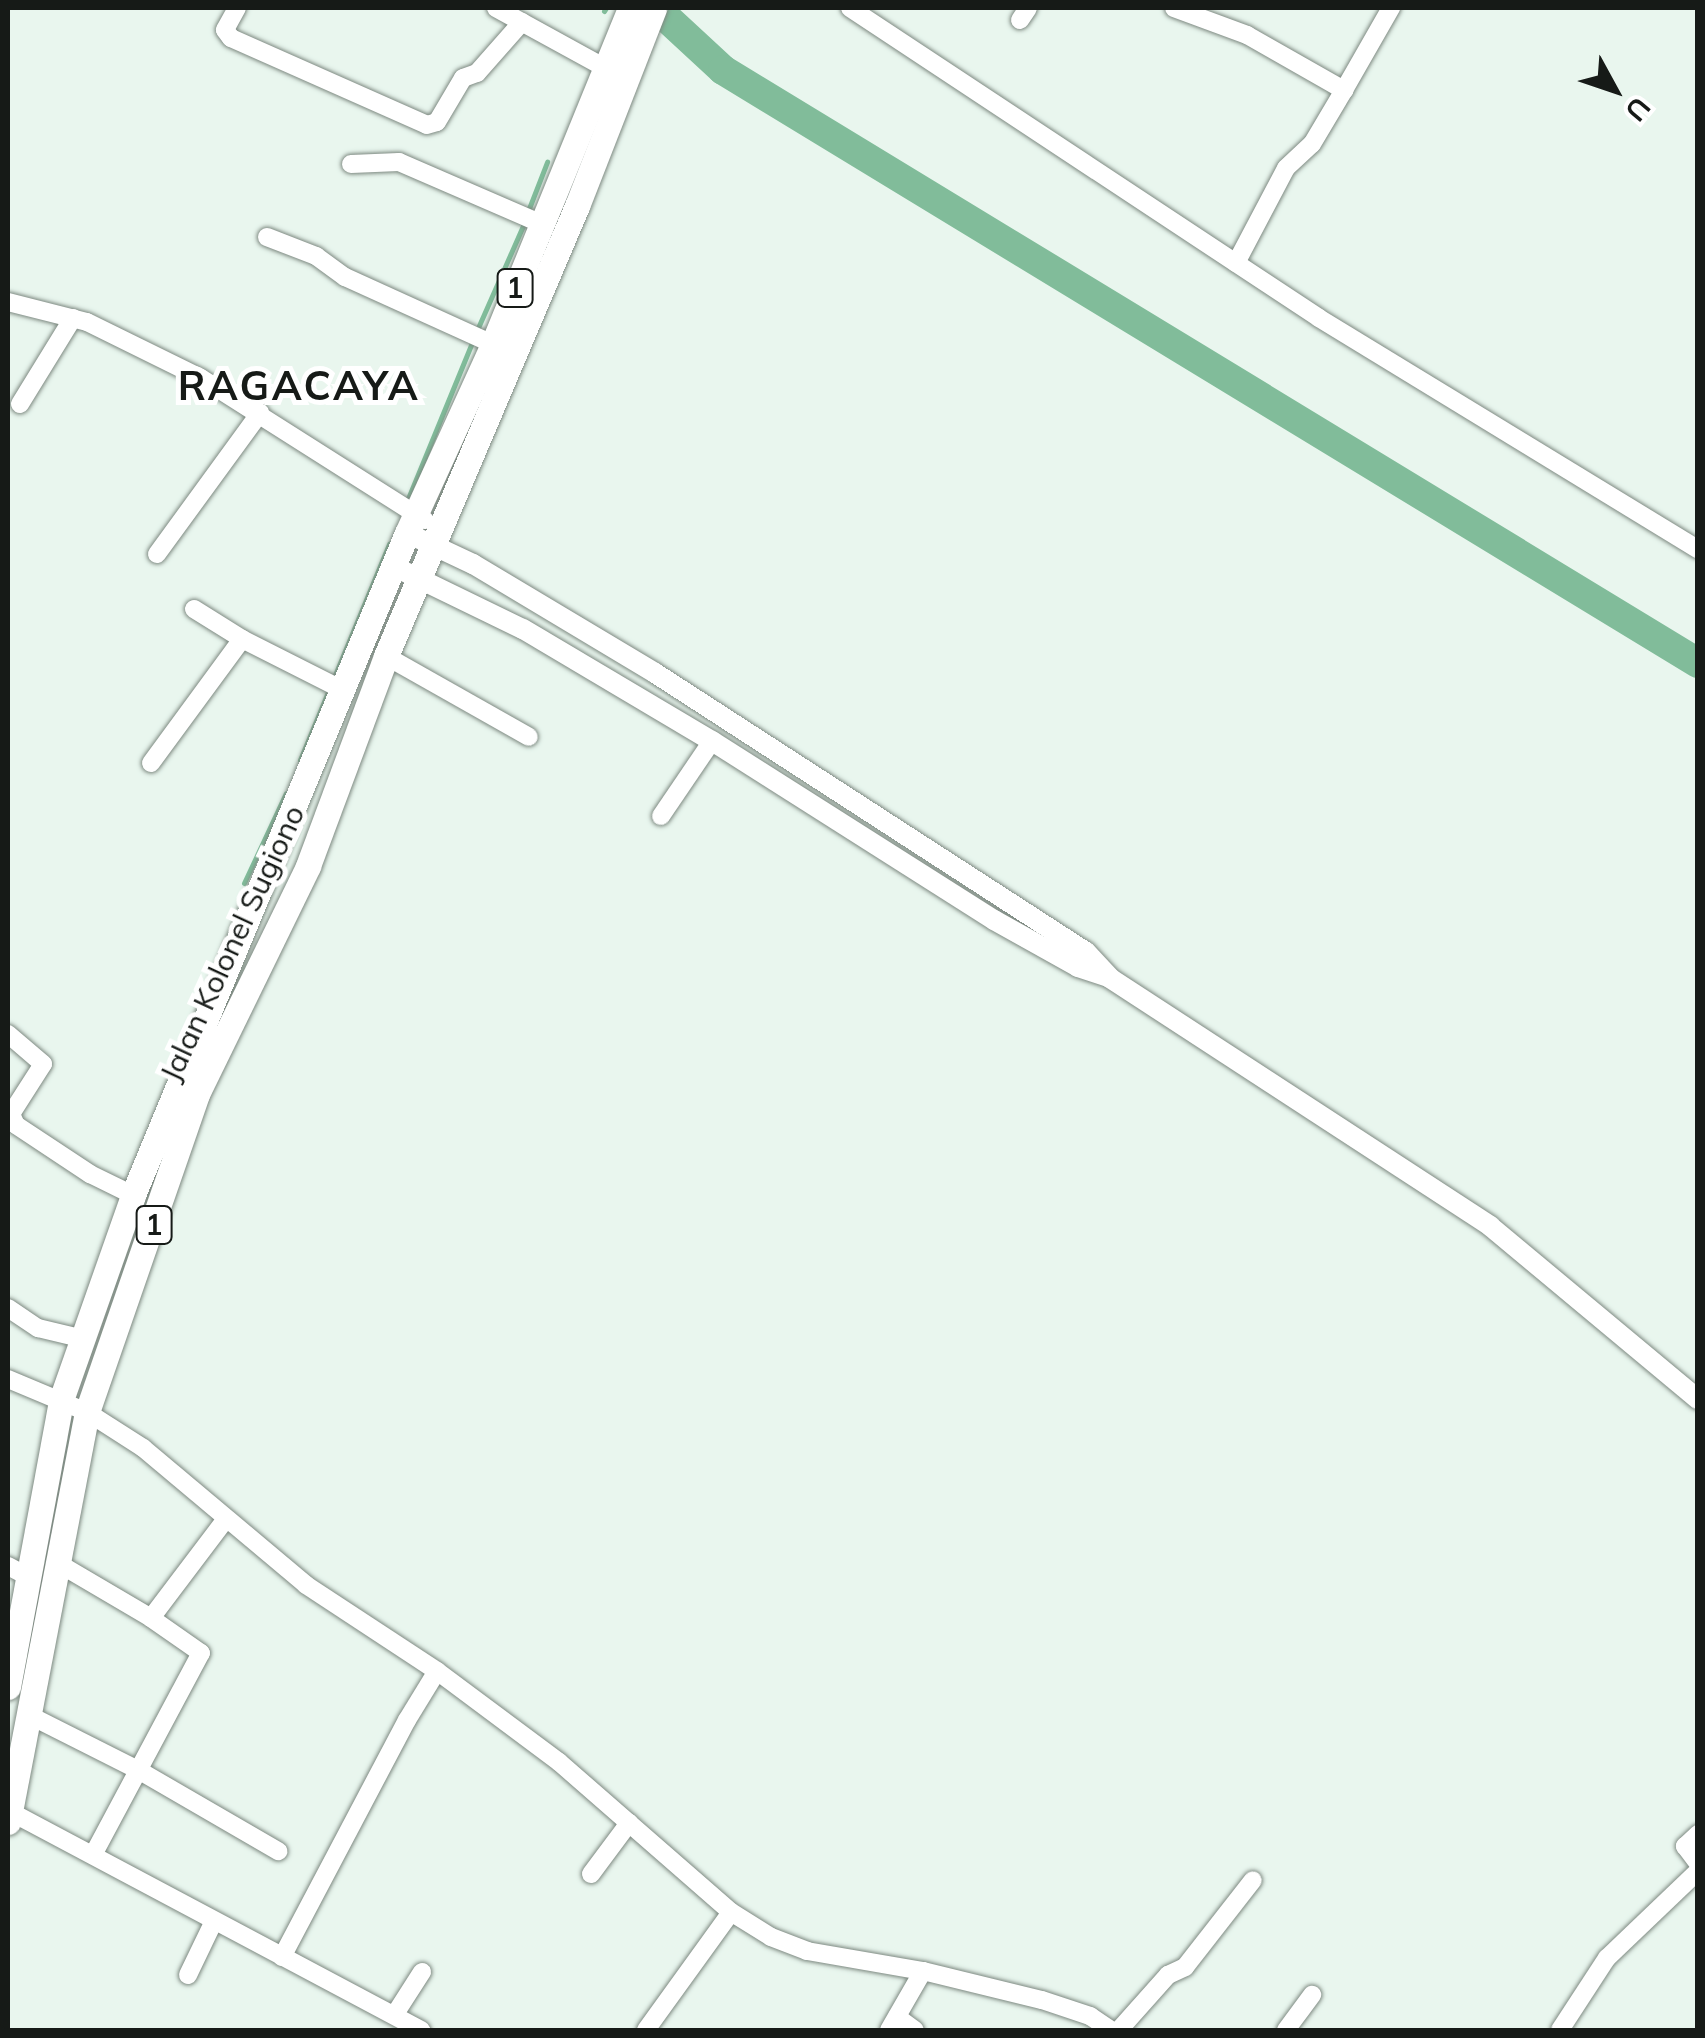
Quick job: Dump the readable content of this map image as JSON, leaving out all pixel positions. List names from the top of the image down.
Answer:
{
  "streets": {
    "highway": ["1", "Jalan Kolonel Sugiono"]
  },
  "districts": ["RAGACAYA"],
  "north": "bottom right"
}
